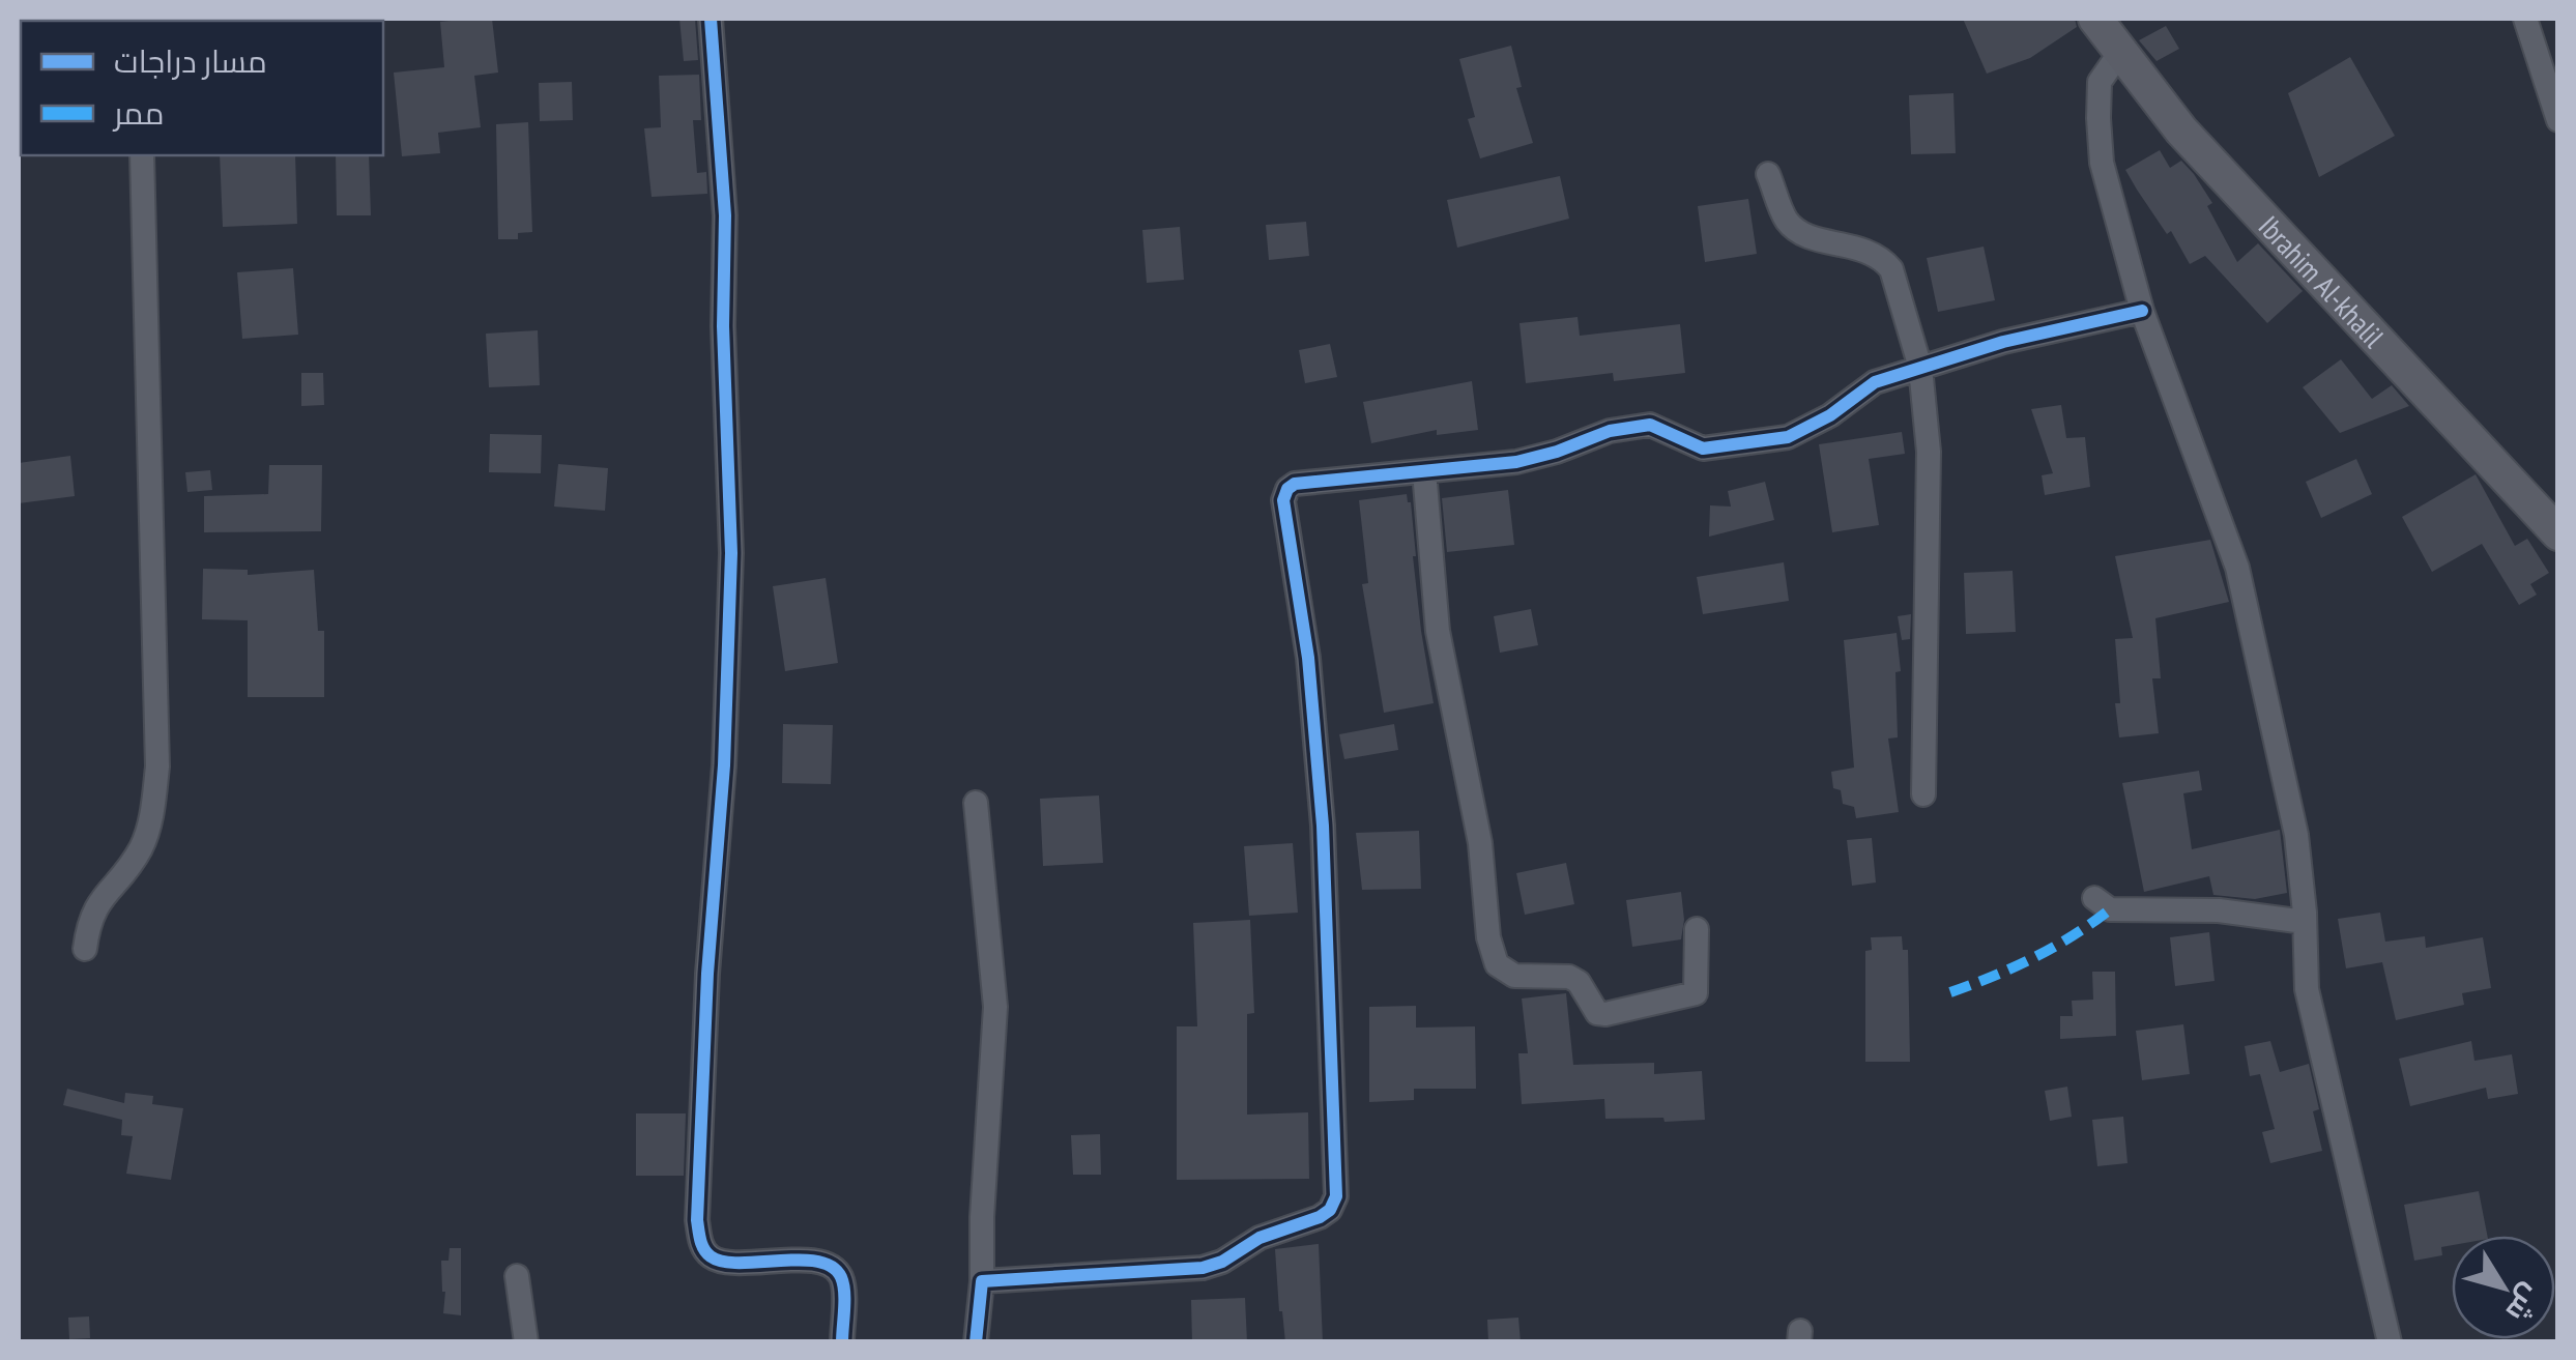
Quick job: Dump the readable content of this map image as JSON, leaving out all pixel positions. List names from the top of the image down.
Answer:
{
  "streets": {
    "street": ["Ibrahim Al-khalil"]
  },
  "legend": ["مسار دراجات", "ممر"],
  "north": "bottom right"
}
